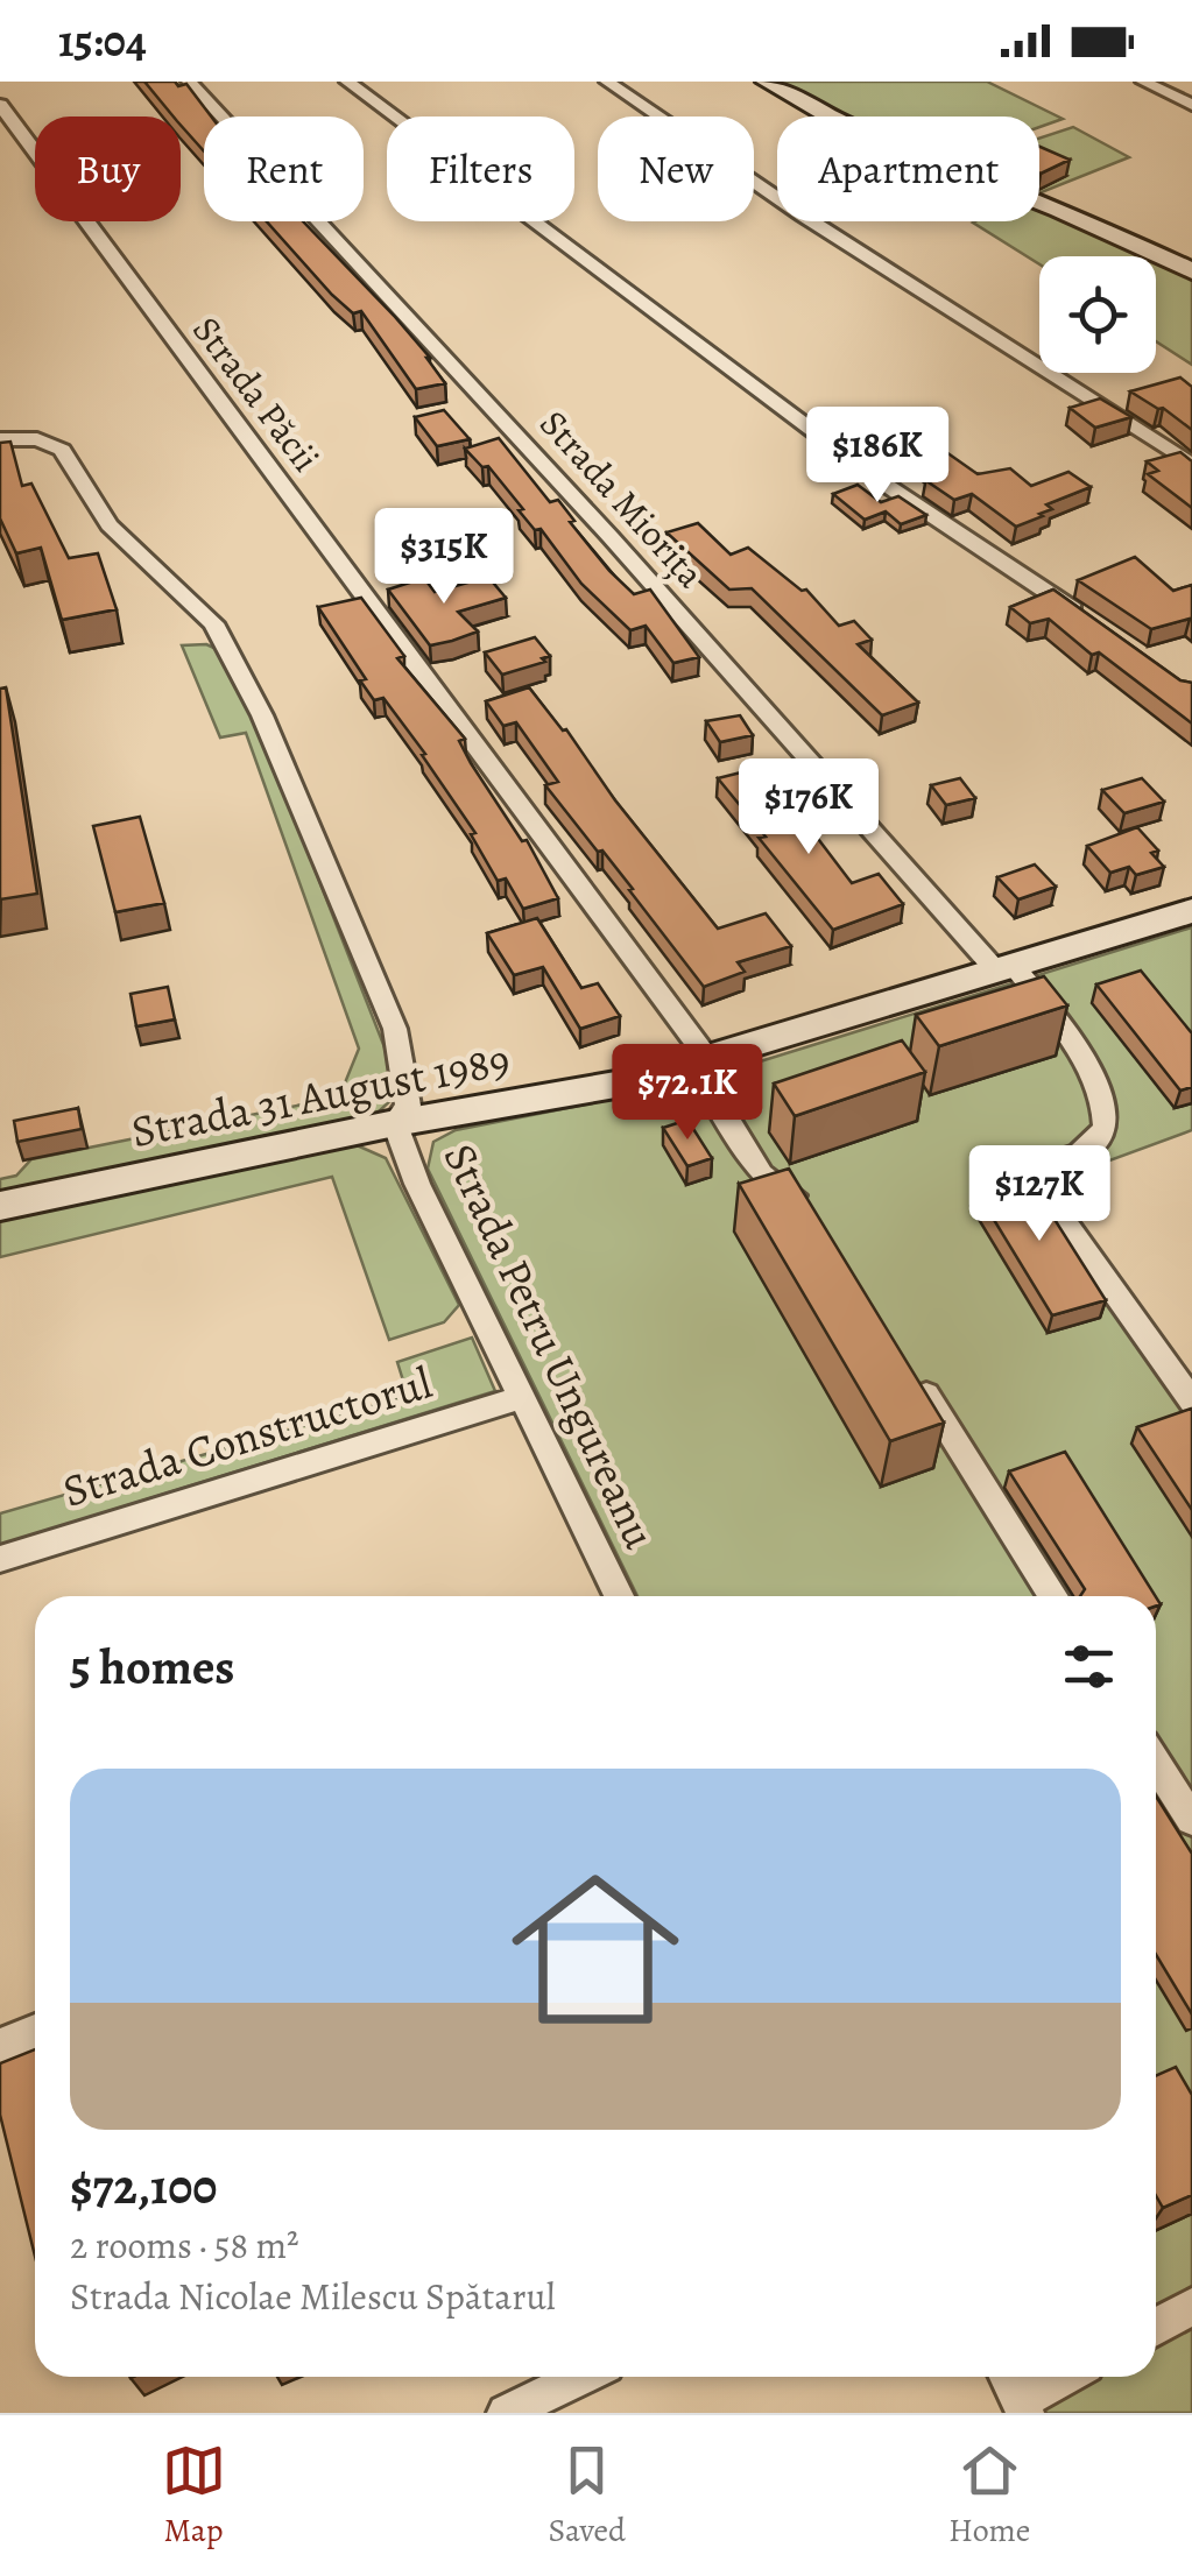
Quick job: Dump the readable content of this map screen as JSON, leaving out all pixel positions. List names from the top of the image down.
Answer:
{
  "streets": {
    "street": [
      "Strada Păcii",
      "Strada Miorița",
      "Strada 31 August 1989",
      "Strada Petru Ungureanu",
      "Strada Constructorul"
    ]
  },
  "crossings": [
    ["Strada Păcii", "Strada 31 August 1989"],
    ["Strada Miorița", "Strada 31 August 1989"],
    ["Strada 31 August 1989", "Strada Petru Ungureanu"],
    ["Strada Petru Ungureanu", "Strada Constructorul"]
  ],
  "page": {
    "status": "15:04",
    "chip": [
      "Buy",
      "Rent",
      "Filters",
      "New",
      "Apartment"
    ],
    "price": [
      "$186K",
      "$315K",
      "$176K",
      "$72.1K",
      "$127K"
    ],
    "heading": "5 homes",
    "list": [
      {
        "name": "$72,100",
        "note": "2 rooms · 58 m² · Strada Nicolae Milescu Spătarul"
      }
    ],
    "tabs": ["Map", "Saved", "Home"]
  }
}
